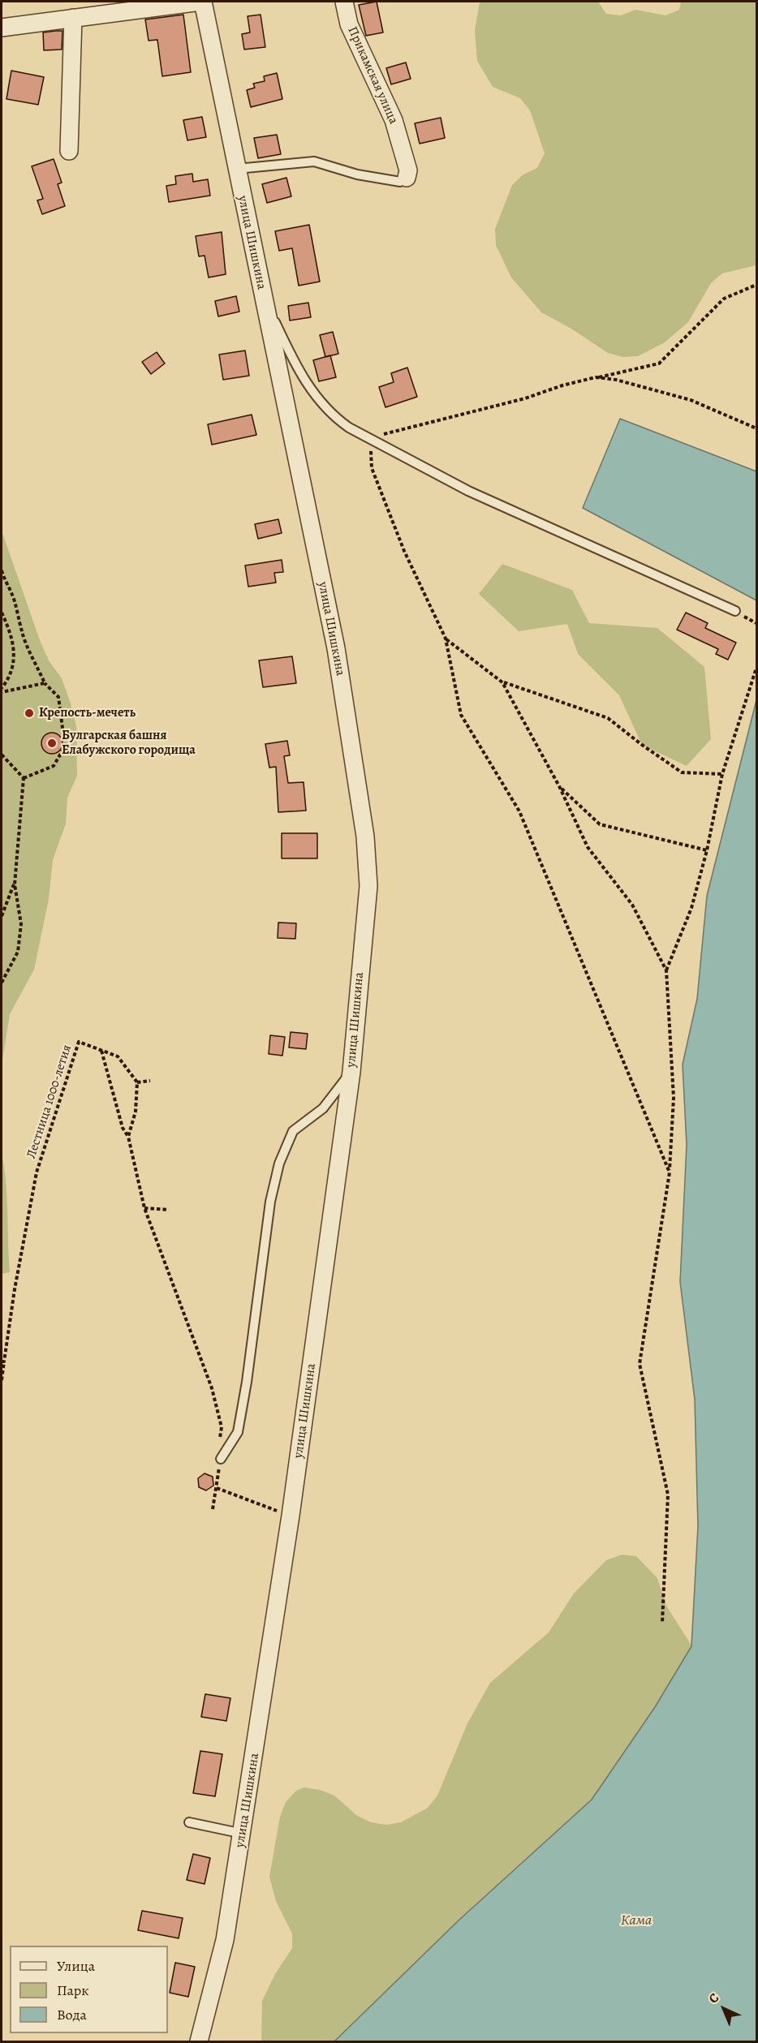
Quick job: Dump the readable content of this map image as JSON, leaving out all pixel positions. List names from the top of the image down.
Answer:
{
  "streets": {
    "street": ["Прикамская улица", "улица Шишкина"],
    "path": ["Лестница 1000-летия"]
  },
  "water": ["Кама"],
  "places": ["Крепость-мечеть", "Булгарская башня Елабужского городища"],
  "legend": ["Улица", "Парк", "Вода"],
  "north": "top left"
}
